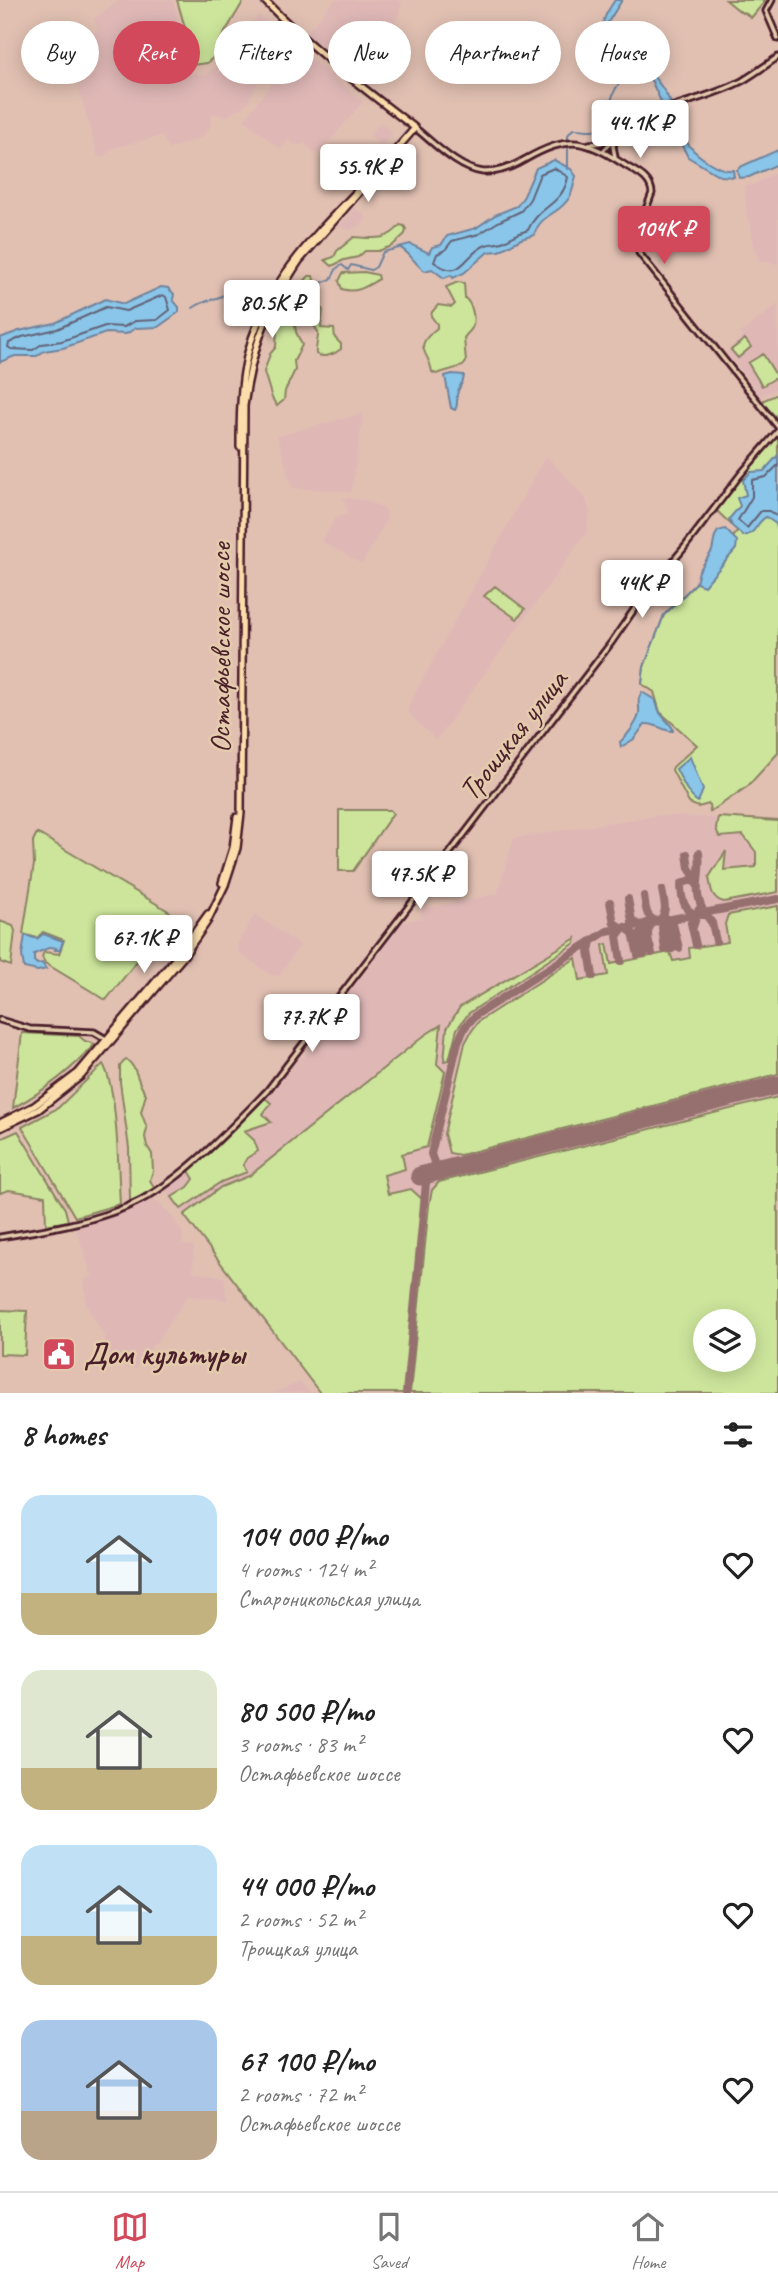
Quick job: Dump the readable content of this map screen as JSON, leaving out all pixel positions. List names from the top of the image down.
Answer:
{
  "streets": {
    "main road": ["Остафьевское шоссе"],
    "street": ["Троицкая улица"]
  },
  "places": {
    "public building": ["Дом культуры"]
  },
  "page": {
    "chip": [
      "Buy",
      "Rent",
      "Filters",
      "New",
      "Apartment",
      "House"
    ],
    "price": [
      "44.1K ₽",
      "55.9K ₽",
      "104K ₽",
      "80.5K ₽",
      "44K ₽",
      "47.5K ₽",
      "67.1K ₽",
      "77.7K ₽"
    ],
    "heading": "8 homes",
    "list": [
      {
        "name": "104 000 ₽/mo",
        "note": "4 rooms · 124 m² · Староникольская улица"
      },
      {
        "name": "80 500 ₽/mo",
        "note": "3 rooms · 83 m² · Остафьевское шоссе"
      },
      {
        "name": "44 000 ₽/mo",
        "note": "2 rooms · 52 m² · Троицкая улица"
      },
      {
        "name": "67 100 ₽/mo",
        "note": "2 rooms · 72 m² · Остафьевское шоссе"
      }
    ],
    "tabs": ["Map", "Saved", "Home"]
  }
}
